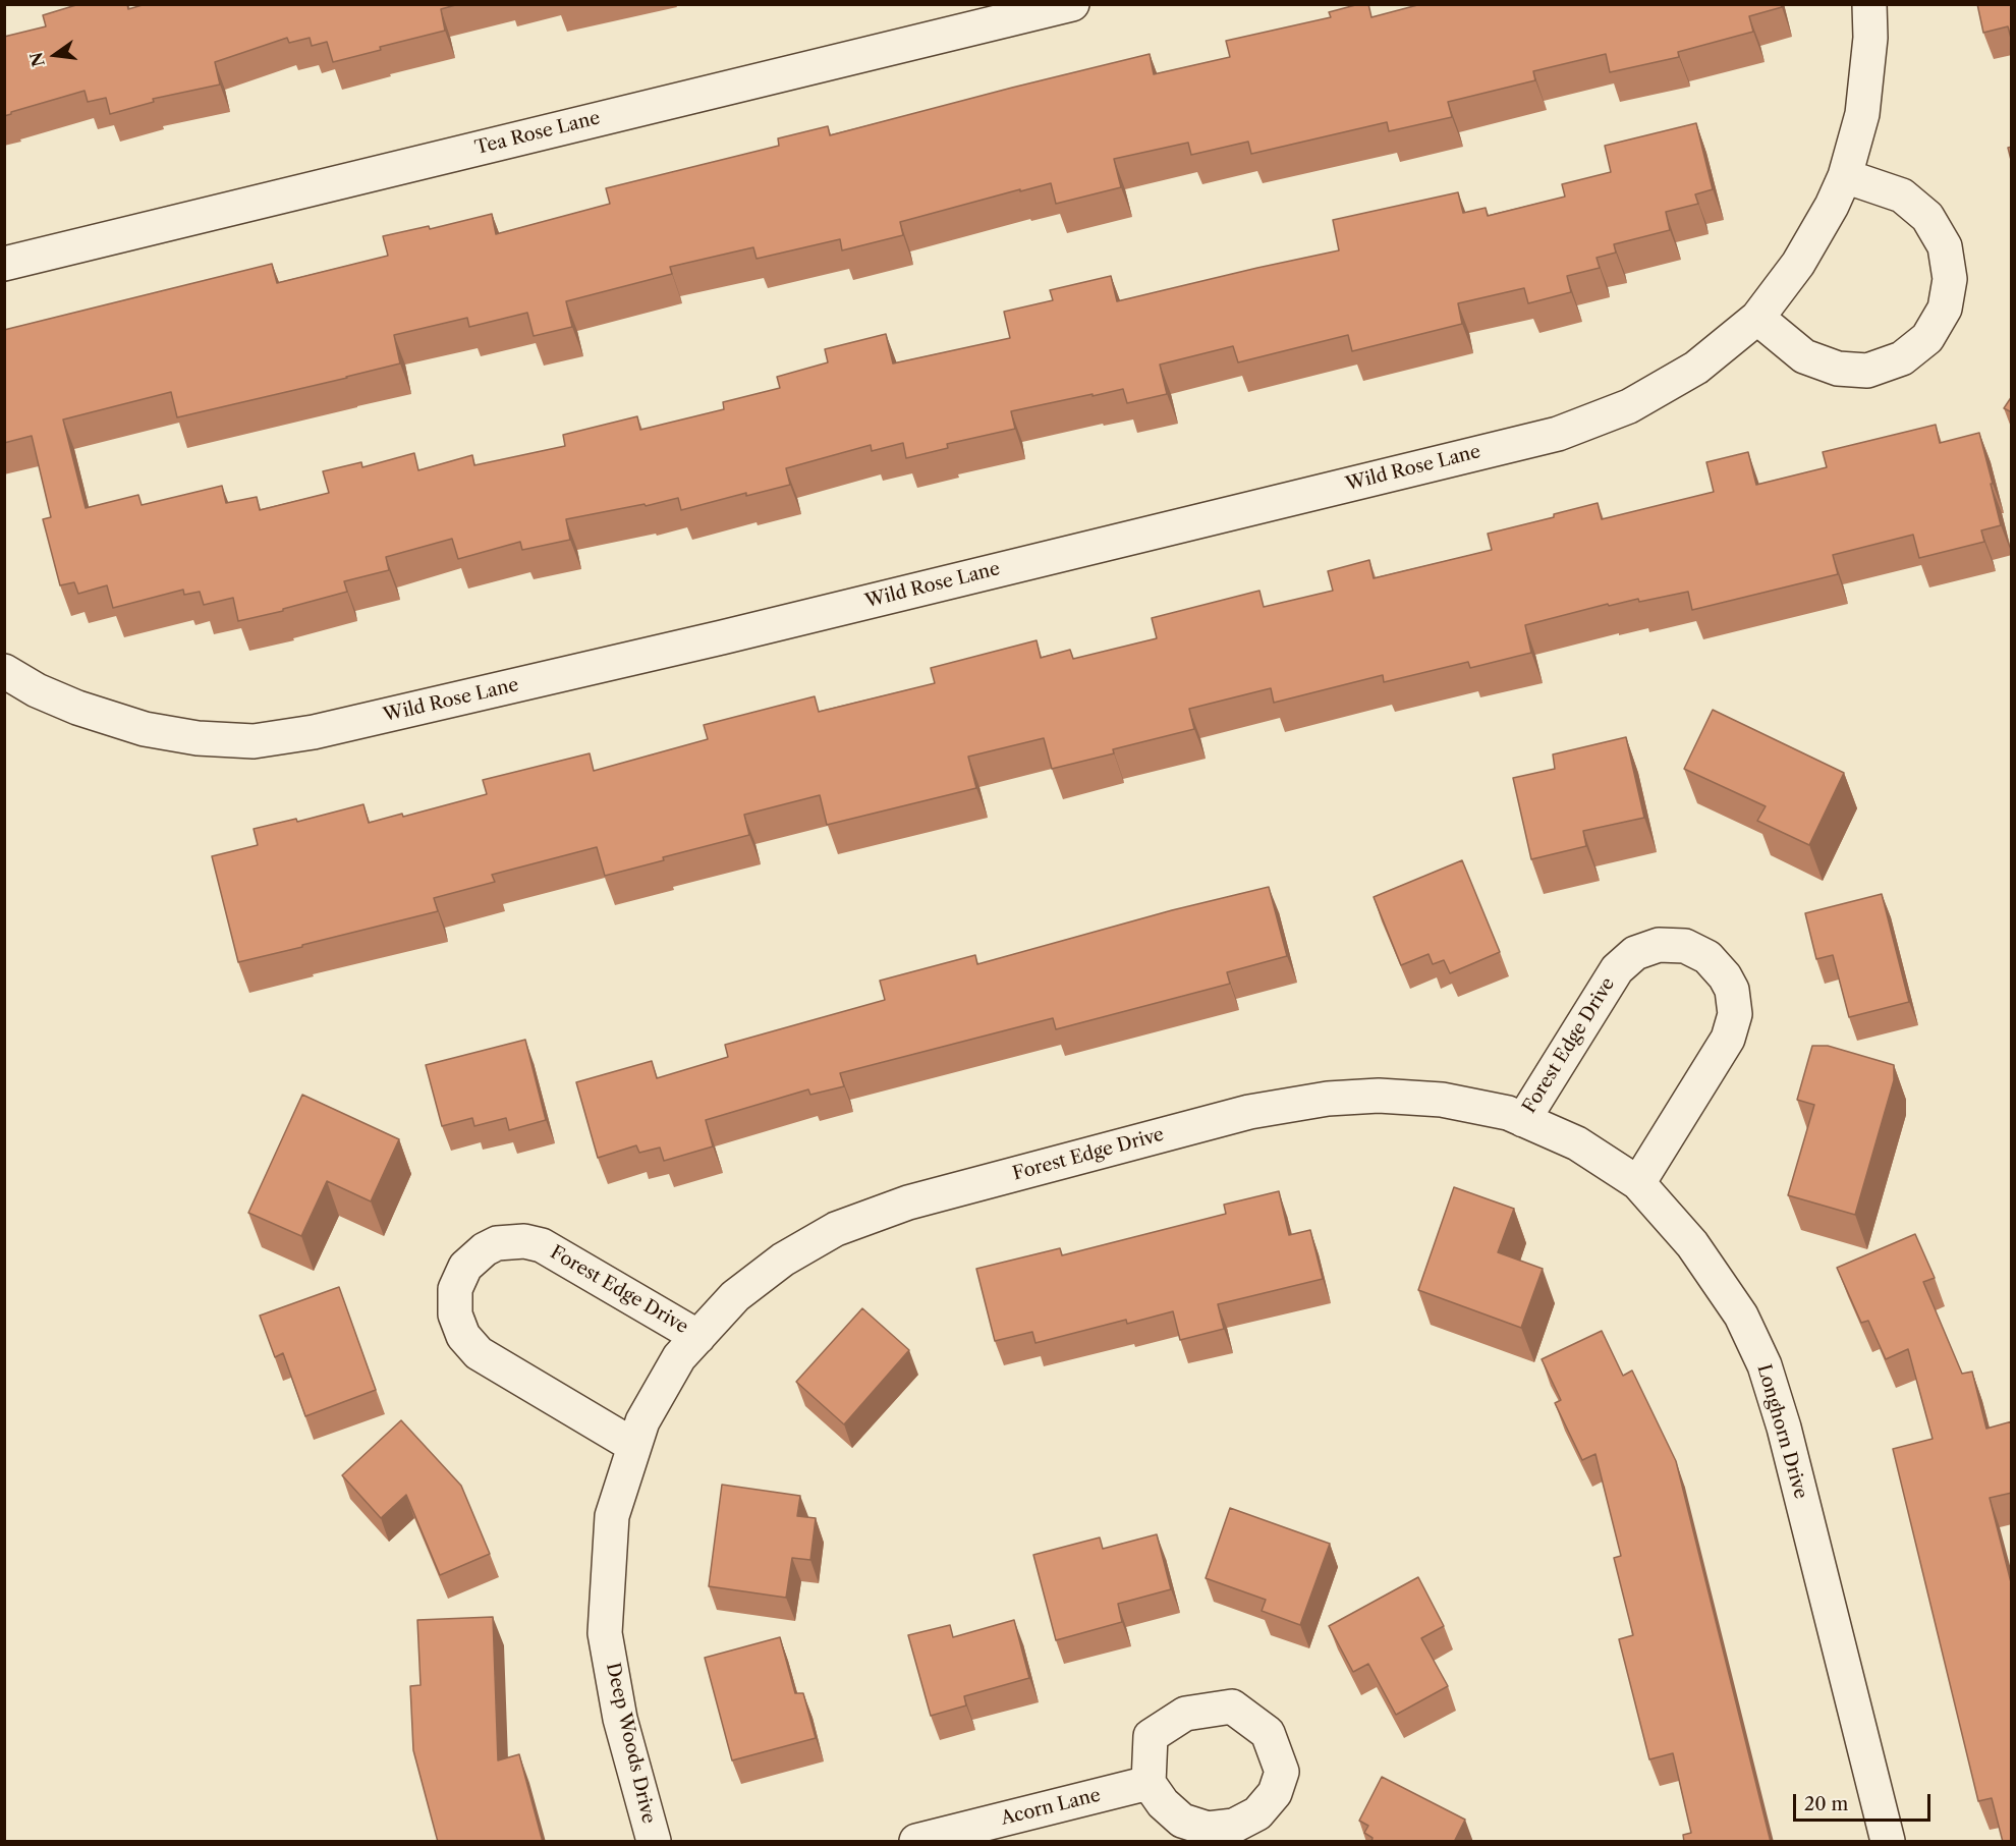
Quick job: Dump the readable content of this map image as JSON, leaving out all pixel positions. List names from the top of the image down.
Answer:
{
  "streets": {
    "street": [
      "Tea Rose Lane",
      "Wild Rose Lane",
      "Forest Edge Drive",
      "Longhorn Drive",
      "Deep Woods Drive",
      "Acorn Lane"
    ]
  },
  "crossings": [
    ["Forest Edge Drive", "Longhorn Drive"],
    ["Forest Edge Drive", "Deep Woods Drive"]
  ],
  "scale_bar": "20 m",
  "north": "left"
}
